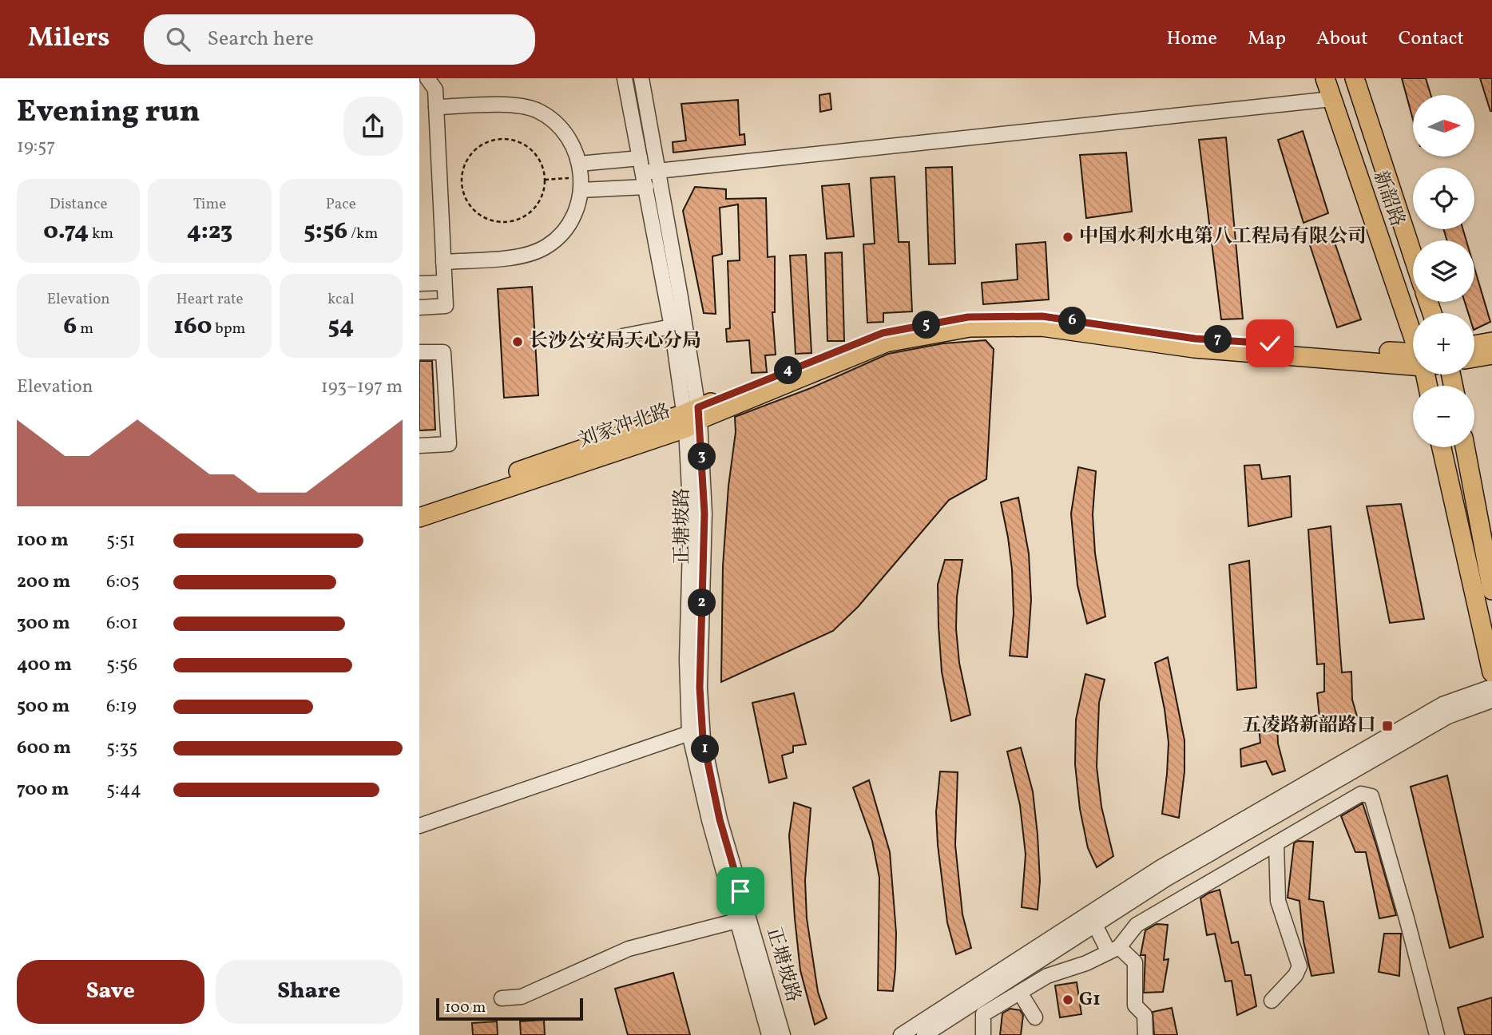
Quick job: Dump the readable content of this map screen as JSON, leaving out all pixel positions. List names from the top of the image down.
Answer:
{
  "streets": {
    "main road": ["新韶路", "刘家冲北路"],
    "street": ["正塘坡路"]
  },
  "crossings": [
    ["刘家冲北路", "正塘坡路"]
  ],
  "places": {
    "other": ["中国水利水电第八工程局有限公司", "长沙公安局天心分局", "G1"],
    "transit": ["五凌路新韶路口"]
  },
  "scale_bar": "100 m",
  "north": "right",
  "page": {
    "header": "Milers",
    "search": "Search here",
    "nav": [
      "Home",
      "Map",
      "About",
      "Contact"
    ],
    "heading": ["Evening run", "19:57"],
    "map_buttons": ["+", "−"],
    "stats": [
      ["Distance", "0.74 km"],
      ["Time", "4:23"],
      ["Pace", "5:56 /km"],
      ["Elevation", "6 m"],
      ["Heart rate", "160 bpm"],
      ["kcal", "54"]
    ],
    "pins": [
      "6",
      "5",
      "7",
      "4",
      "3",
      "2",
      "1"
    ],
    "chart": ["Elevation", "193–197 m"],
    "list": [
      {
        "name": "100 m",
        "note": "5:51"
      },
      {
        "name": "200 m",
        "note": "6:05"
      },
      {
        "name": "300 m",
        "note": "6:01"
      },
      {
        "name": "400 m",
        "note": "5:56"
      },
      {
        "name": "500 m",
        "note": "6:19"
      },
      {
        "name": "600 m",
        "note": "5:35"
      },
      {
        "name": "700 m",
        "note": "5:44"
      }
    ],
    "buttons": ["Save", "Share"],
    "scale": "100 m"
  }
}
